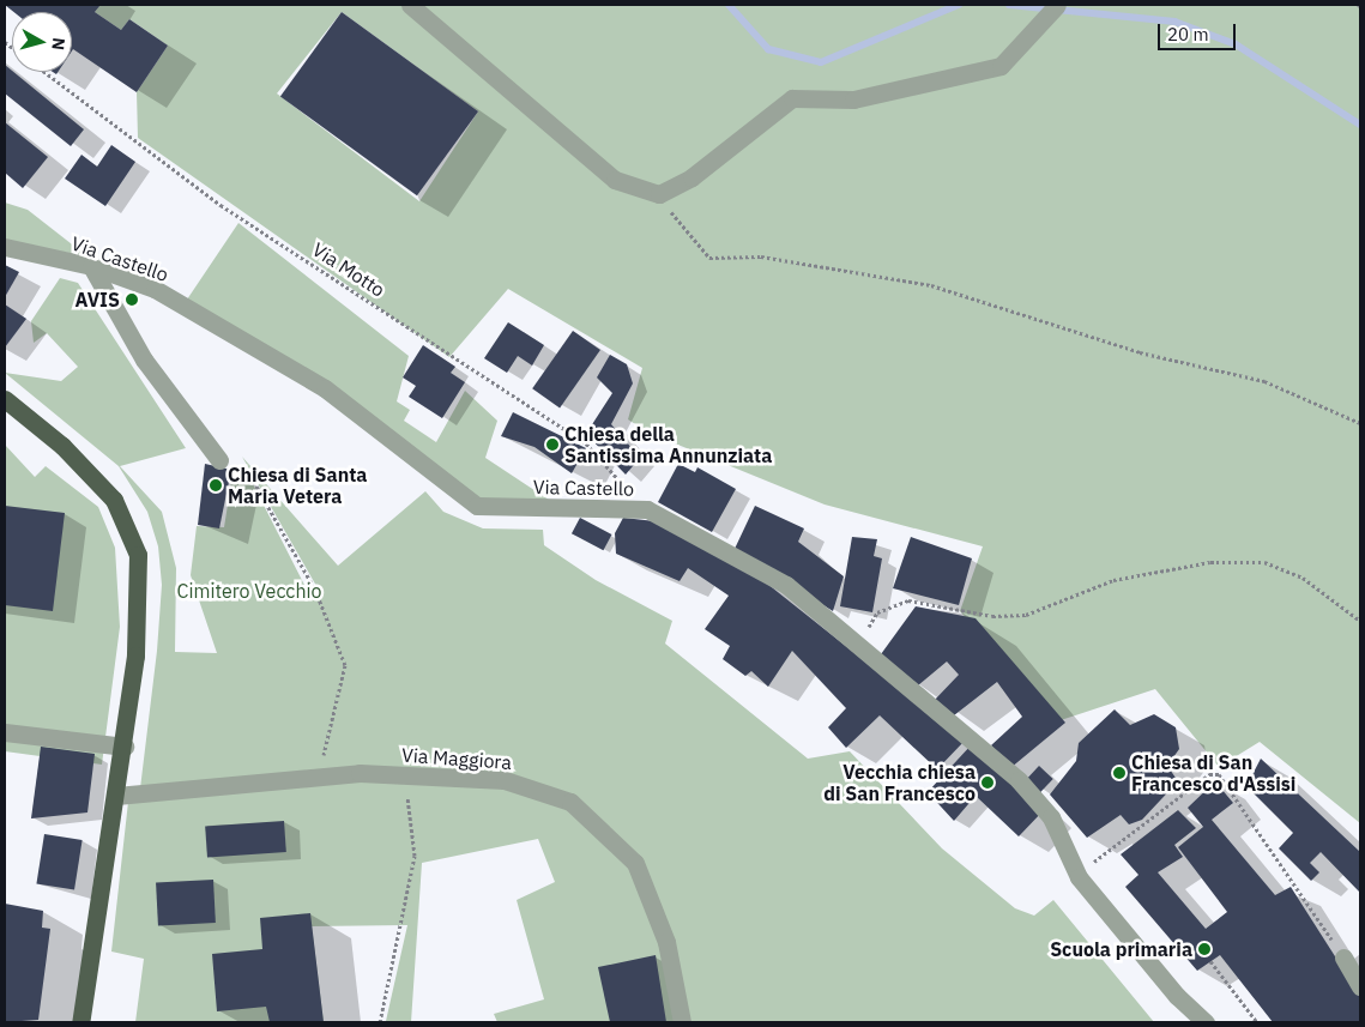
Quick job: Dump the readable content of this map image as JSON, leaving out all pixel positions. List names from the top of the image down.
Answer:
{
  "streets": {
    "street": ["Via Castello", "Via Maggiora"],
    "path": ["Via Motto"]
  },
  "crossings": [
    ["Via Castello", "Via Motto"]
  ],
  "parks": ["Cimitero Vecchio"],
  "places": [
    "AVIS",
    "Chiesa della Santissima Annunziata",
    "Chiesa di Santa Maria Vetera",
    "Chiesa di San Francesco d'Assisi",
    "Vecchia chiesa di San Francesco",
    "Scuola primaria"
  ],
  "scale_bar": "20 m",
  "north": "right"
}
